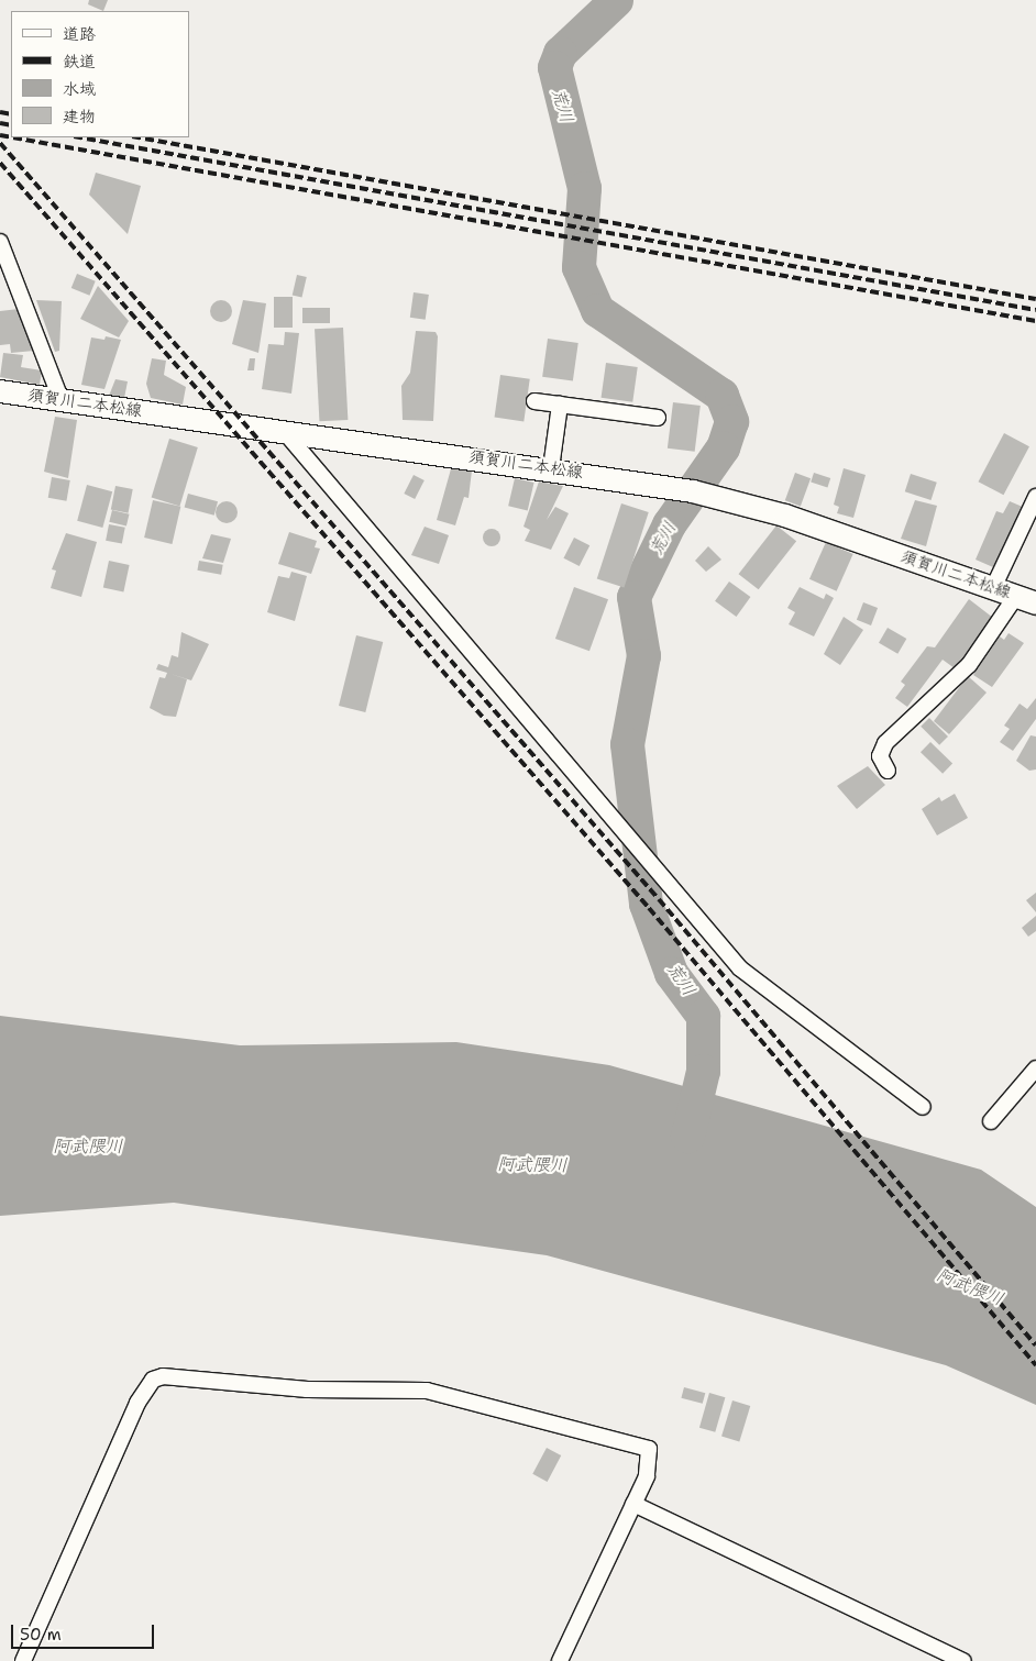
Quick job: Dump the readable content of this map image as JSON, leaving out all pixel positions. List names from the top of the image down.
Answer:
{
  "streets": {
    "main road": ["須賀川二本松線"]
  },
  "water": ["荒川", "阿武隈川"],
  "legend": [
    "道路",
    "鉄道",
    "水域",
    "建物"
  ],
  "scale_bar": "50 m"
}
